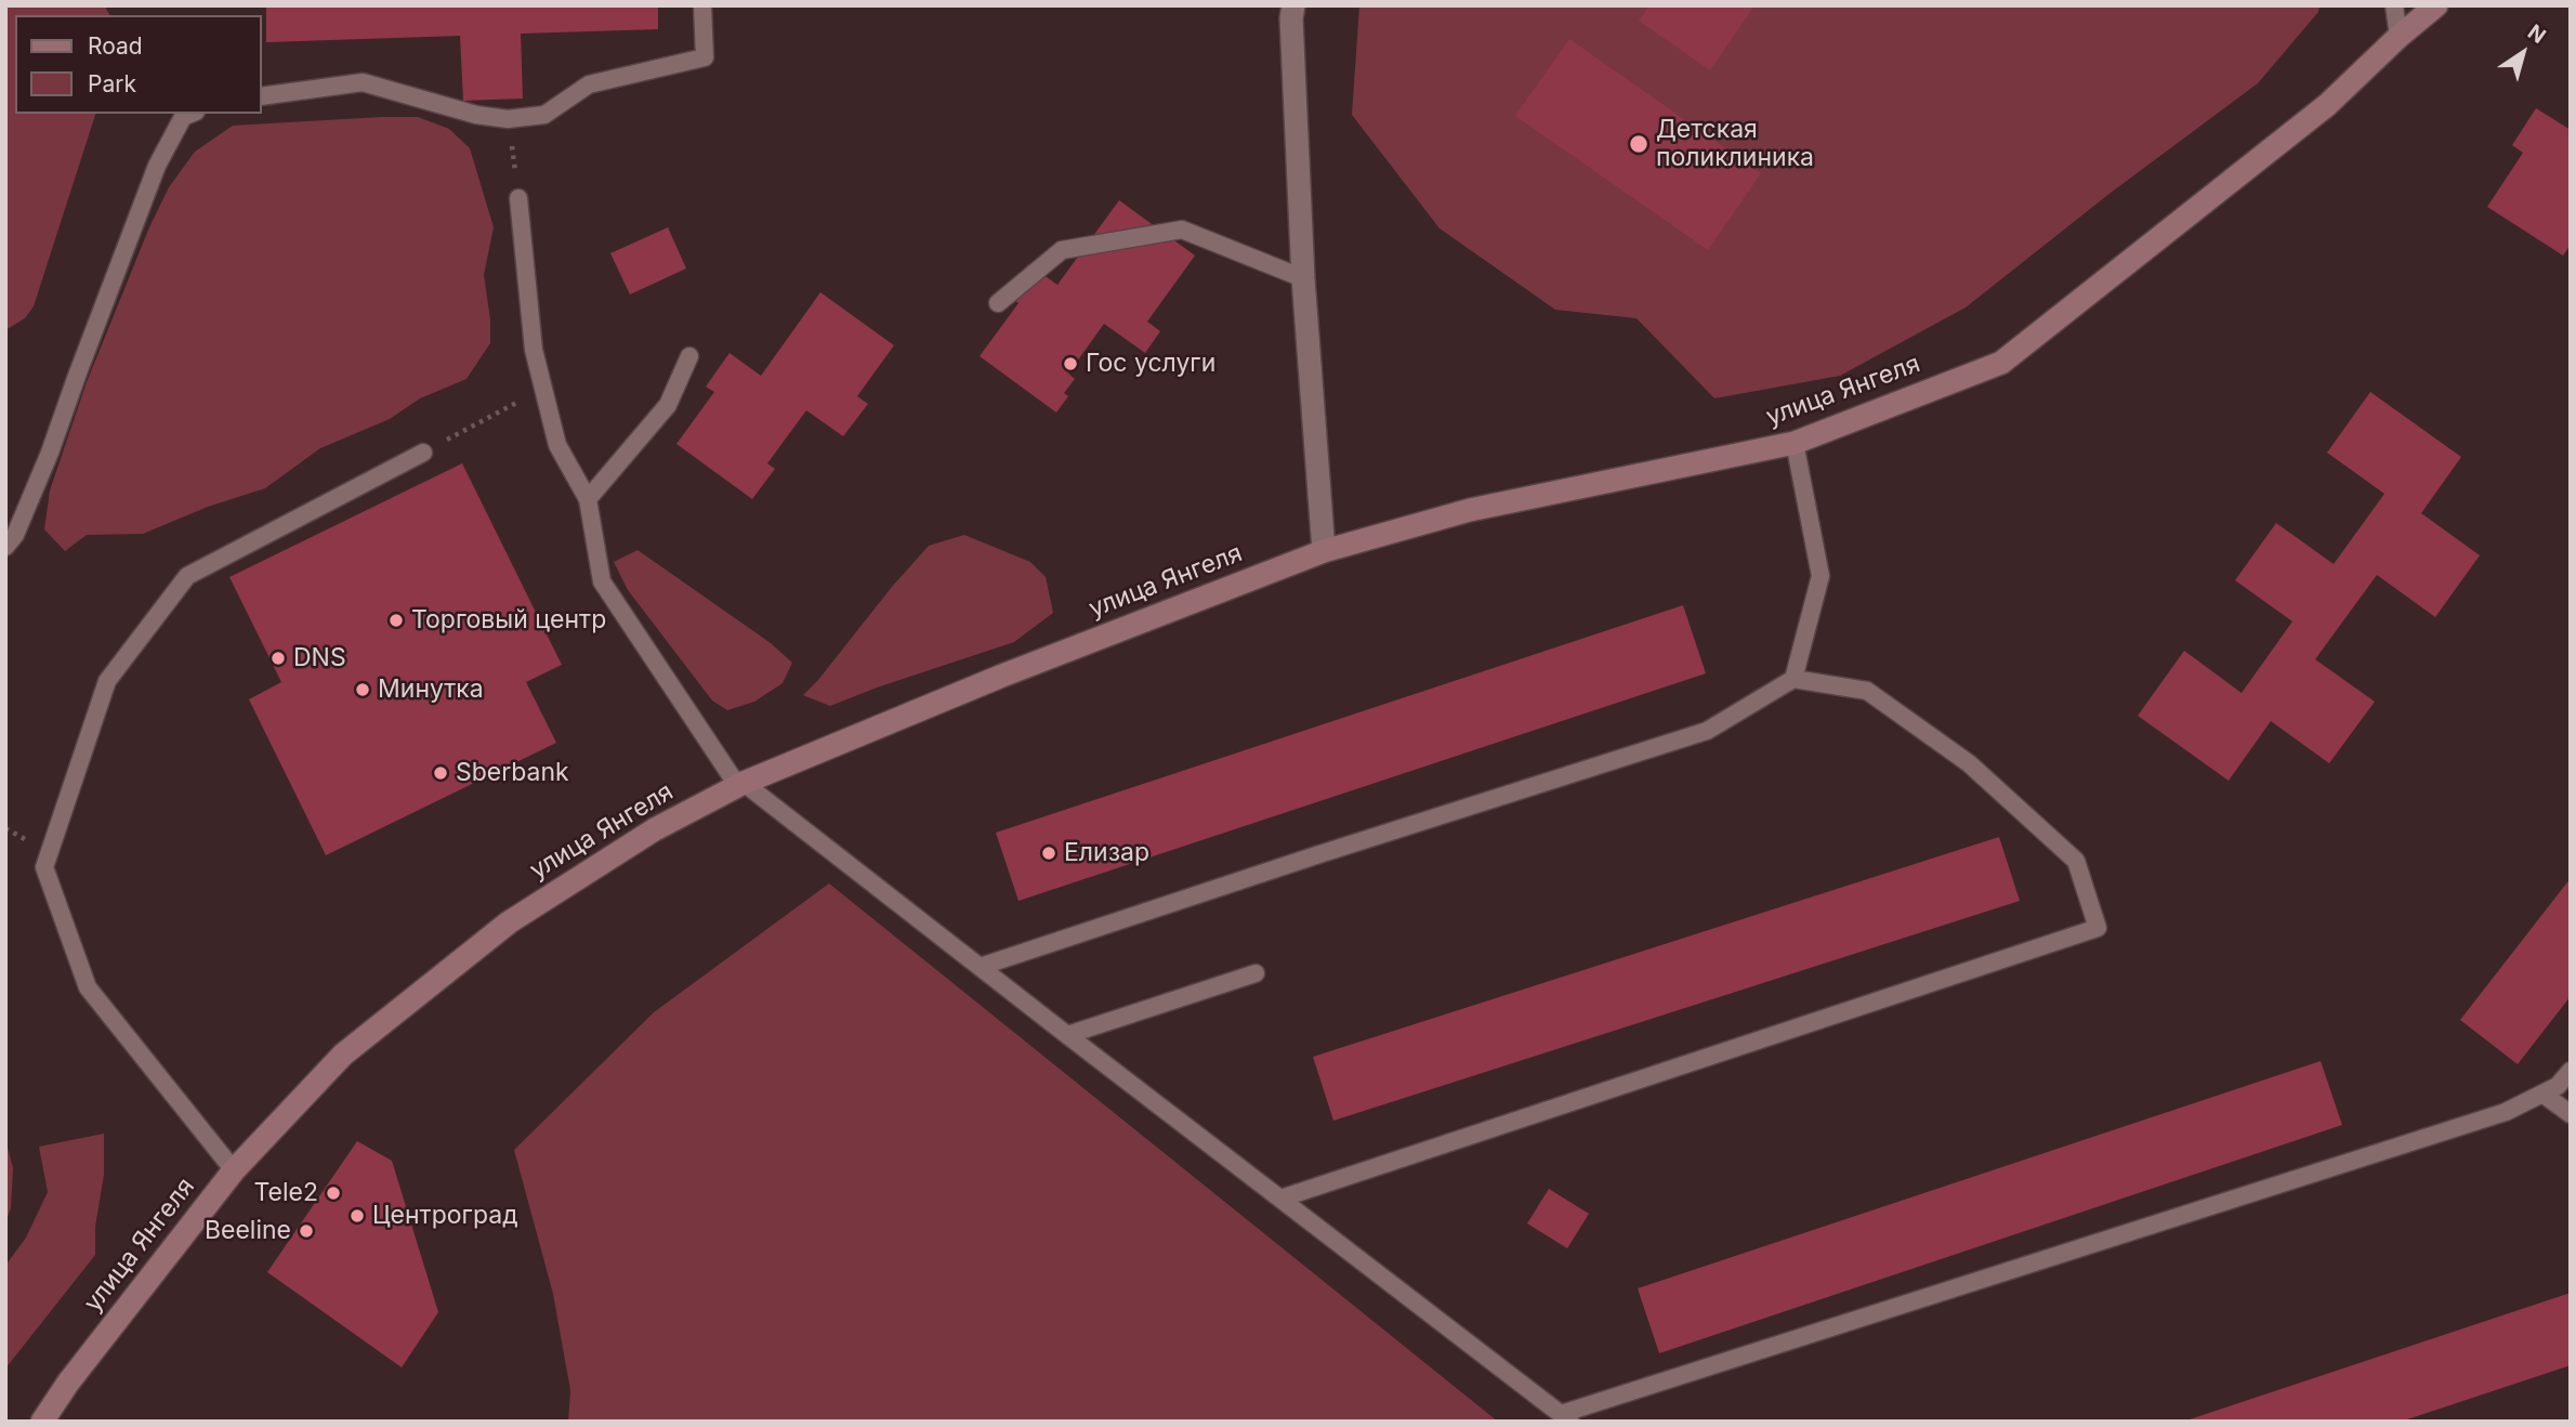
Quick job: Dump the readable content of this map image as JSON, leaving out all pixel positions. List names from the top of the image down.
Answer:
{
  "streets": {
    "street": ["улица Янгеля"]
  },
  "places": [
    "Детская поликлиника",
    "Гос услуги",
    "Торговый центр",
    "DNS",
    "Минутка",
    "Sberbank",
    "Елизар",
    "Tele2",
    "Центроград",
    "Beeline"
  ],
  "legend": ["Road", "Park"],
  "north": "top right"
}
